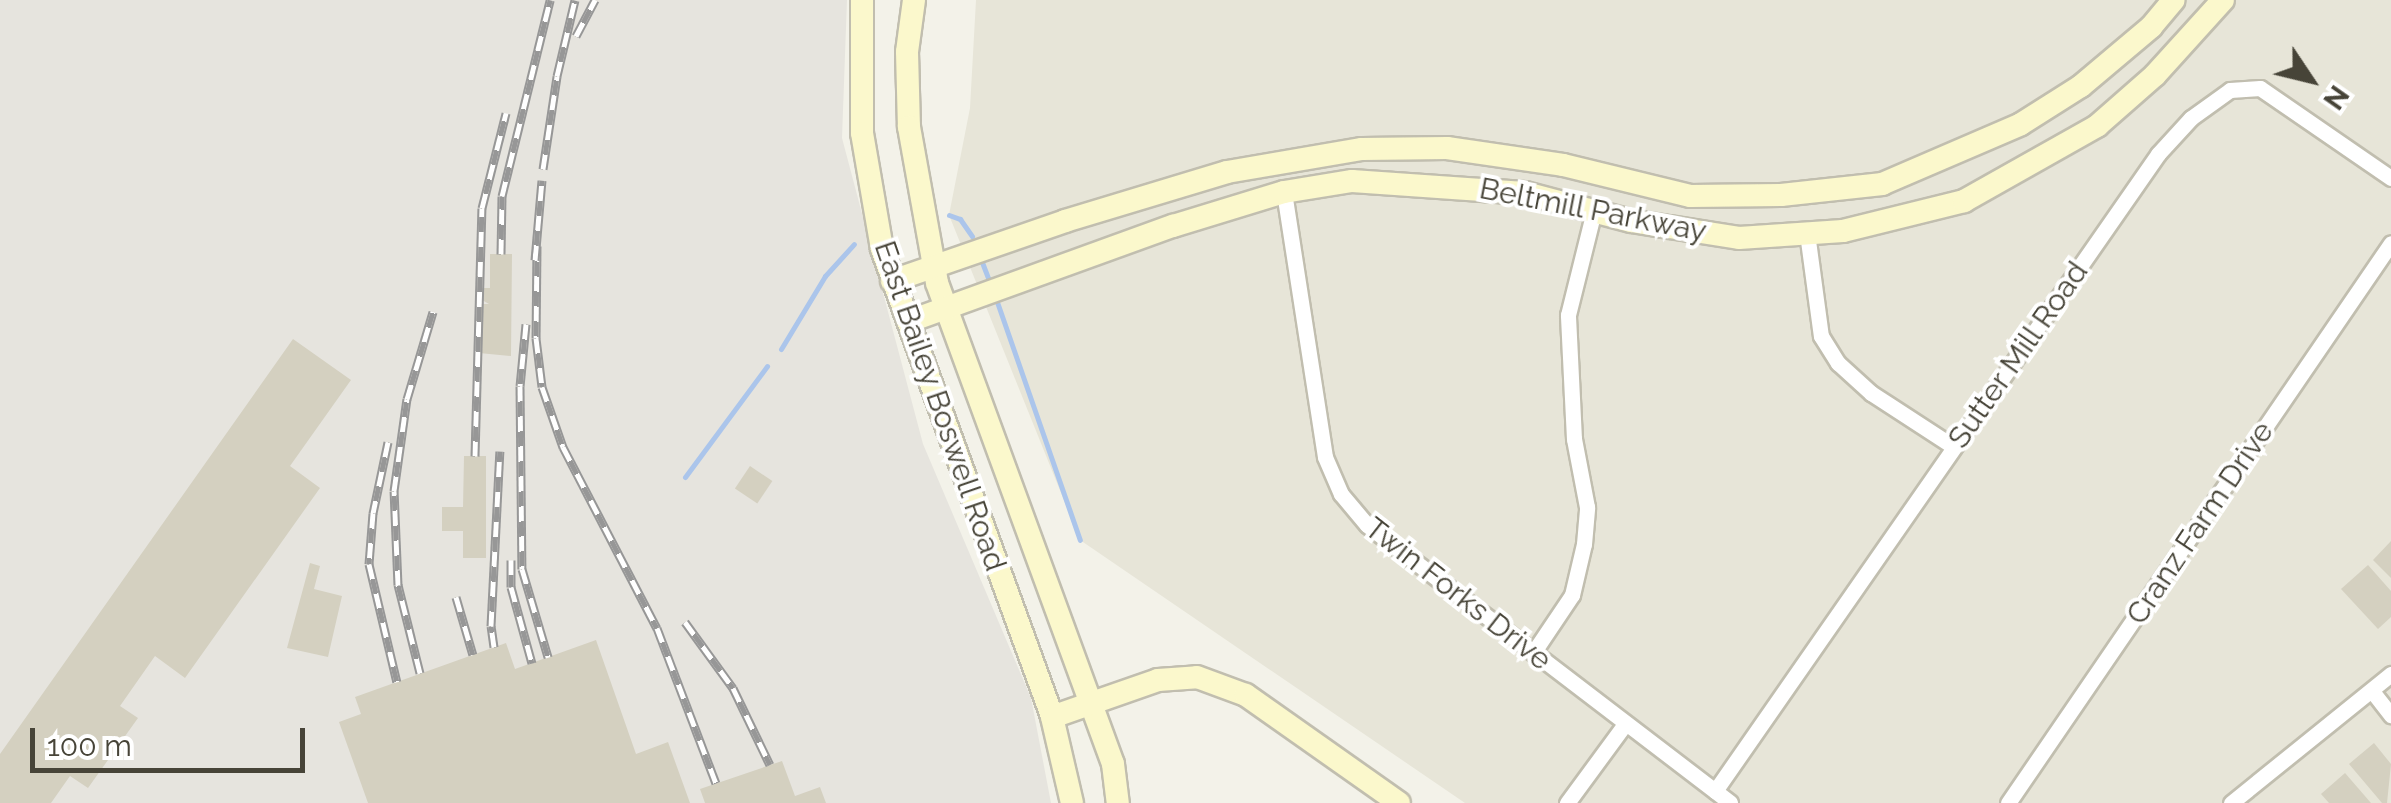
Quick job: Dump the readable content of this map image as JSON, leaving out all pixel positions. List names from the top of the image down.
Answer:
{
  "streets": {
    "street": [
      "Beltmill Parkway",
      "Sutter Mill Road",
      "East Bailey Boswell Road",
      "Cranz Farm Drive",
      "Twin Forks Drive"
    ]
  },
  "crossings": [
    ["Beltmill Parkway", "East Bailey Boswell Road"],
    ["Beltmill Parkway", "Twin Forks Drive"],
    ["Sutter Mill Road", "Twin Forks Drive"]
  ],
  "scale_bar": "100 m",
  "north": "bottom right"
}
